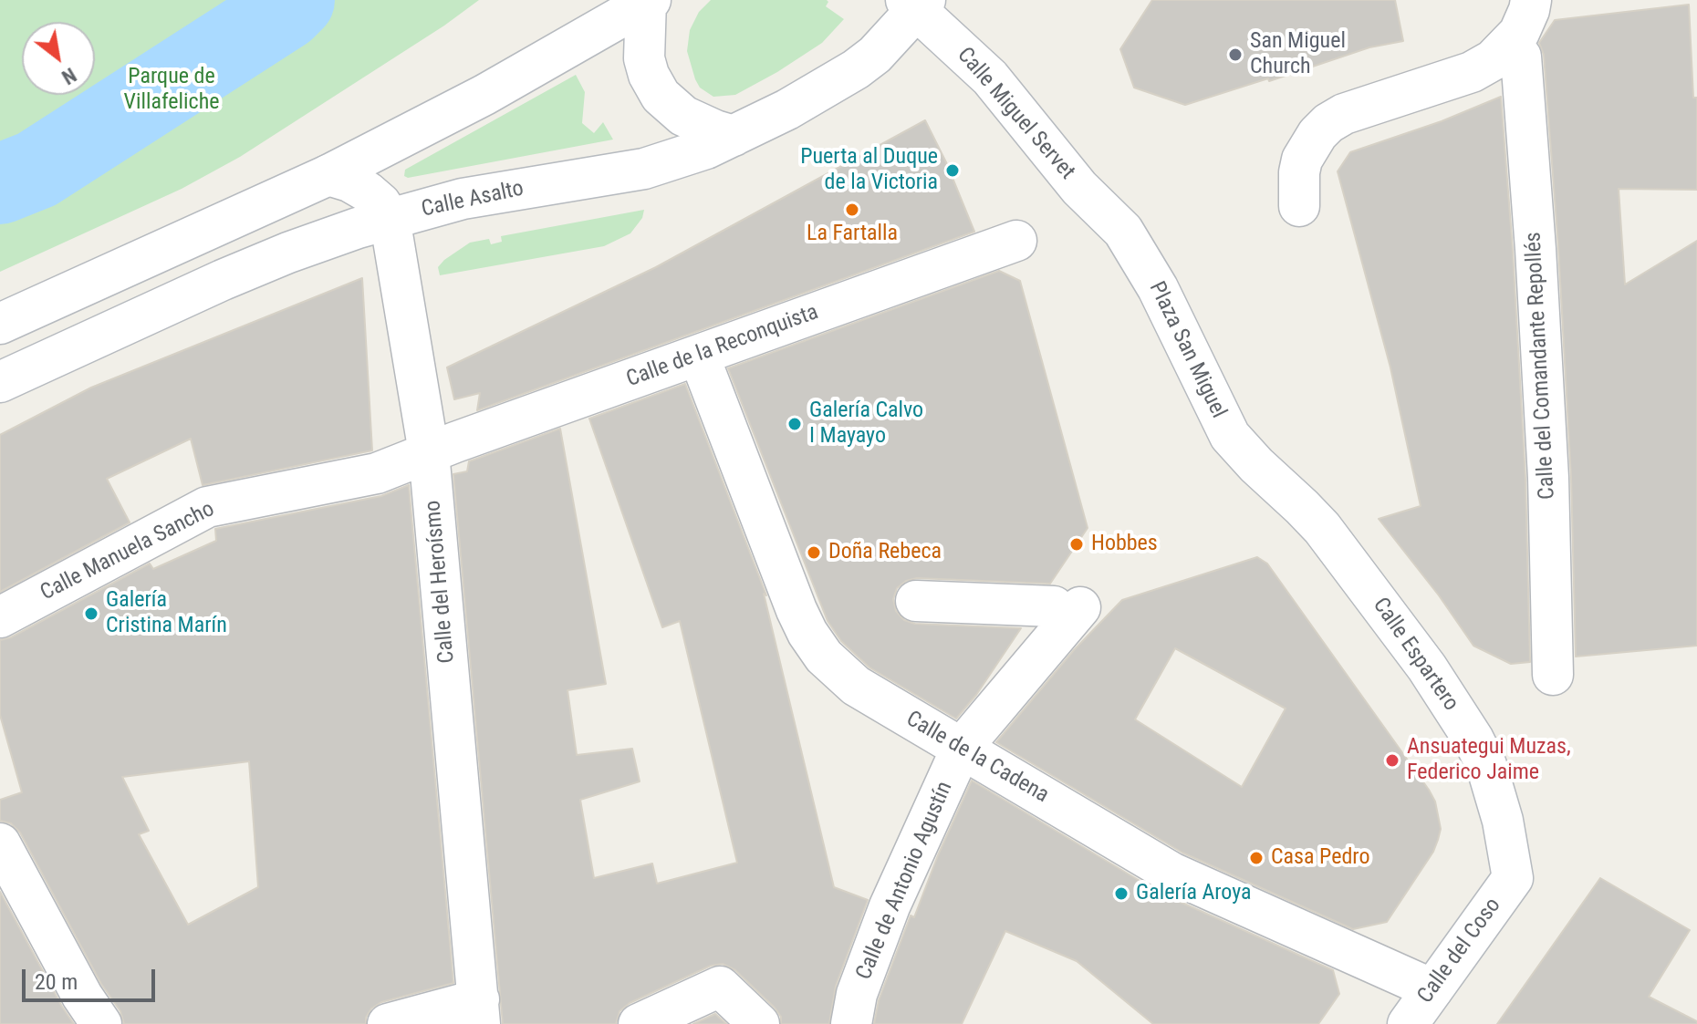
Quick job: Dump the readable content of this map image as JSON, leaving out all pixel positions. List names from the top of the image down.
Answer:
{
  "streets": {
    "street": [
      "Calle Miguel Servet",
      "Calle Asalto",
      "Calle de la Reconquista",
      "Plaza San Miguel",
      "Calle del Comandante Repollés",
      "Calle Manuela Sancho",
      "Calle del Heroísmo",
      "Calle Espartero",
      "Calle de la Cadena",
      "Calle de Antonio Agustín",
      "Calle del Coso"
    ]
  },
  "crossings": [
    ["Calle Miguel Servet", "Calle Asalto"],
    ["Calle Miguel Servet", "Plaza San Miguel"],
    ["Calle Asalto", "Calle del Heroísmo"],
    ["Calle de la Reconquista", "Calle Manuela Sancho"],
    ["Calle de la Reconquista", "Calle del Heroísmo"],
    ["Calle de la Reconquista", "Calle de la Cadena"],
    ["Plaza San Miguel", "Calle Espartero"],
    ["Calle Manuela Sancho", "Calle del Heroísmo"],
    ["Calle Espartero", "Calle del Coso"],
    ["Calle de la Cadena", "Calle de Antonio Agustín"],
    ["Calle de la Cadena", "Calle del Coso"]
  ],
  "parks": ["Parque de Villafeliche"],
  "places": [
    "San Miguel Church",
    "Puerta al Duque de la Victoria",
    "La Fartalla",
    "Galería Calvo I Mayayo",
    "Hobbes",
    "Doña Rebeca",
    "Galería Cristina Marín",
    "Ansuategui Muzas, Federico Jaime",
    "Casa Pedro",
    "Galería Aroya"
  ],
  "scale_bar": "20 m",
  "north": "bottom right"
}
